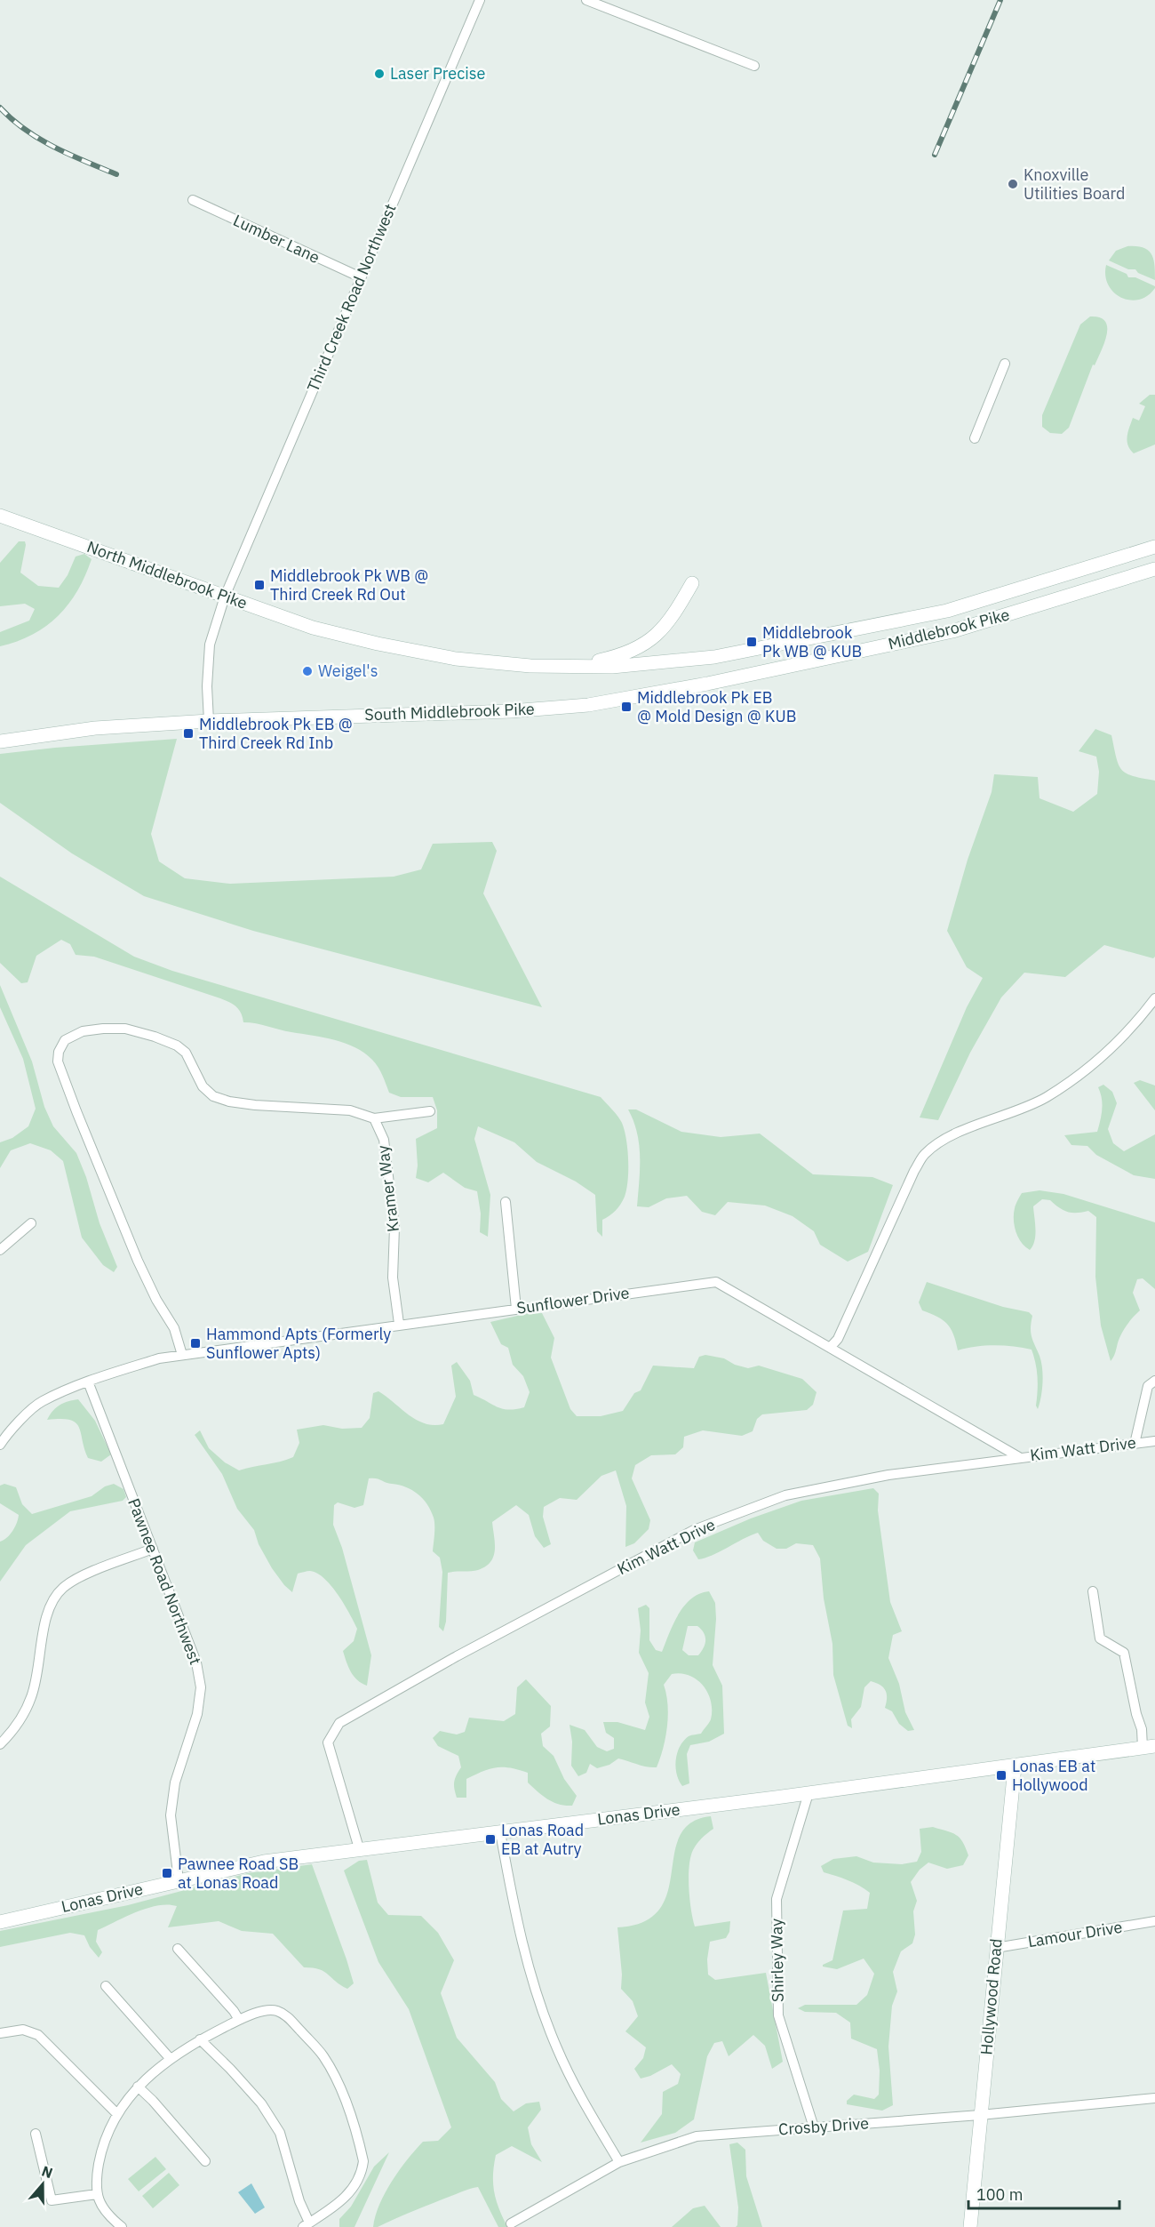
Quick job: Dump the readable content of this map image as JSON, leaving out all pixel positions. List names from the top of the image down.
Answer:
{
  "streets": {
    "main road": [
      "North Middlebrook Pike",
      "Middlebrook Pike",
      "South Middlebrook Pike",
      "Lonas Drive",
      "Hollywood Road"
    ],
    "street": [
      "Lumber Lane",
      "Third Creek Road Northwest",
      "Kramer Way",
      "Sunflower Drive",
      "Kim Watt Drive",
      "Pawnee Road Northwest",
      "Lamour Drive",
      "Shirley Way",
      "Crosby Drive"
    ]
  },
  "crossings": [
    ["Lumber Lane", "Third Creek Road Northwest"],
    ["Third Creek Road Northwest", "North Middlebrook Pike"],
    ["Third Creek Road Northwest", "South Middlebrook Pike"],
    ["North Middlebrook Pike", "Middlebrook Pike"],
    ["Middlebrook Pike", "South Middlebrook Pike"],
    ["Kramer Way", "Sunflower Drive"],
    ["Sunflower Drive", "Kim Watt Drive"],
    ["Sunflower Drive", "Pawnee Road Northwest"],
    ["Kim Watt Drive", "Lonas Drive"],
    ["Pawnee Road Northwest", "Lonas Drive"],
    ["Lonas Drive", "Shirley Way"],
    ["Lonas Drive", "Hollywood Road"],
    ["Lamour Drive", "Hollywood Road"],
    ["Shirley Way", "Crosby Drive"],
    ["Hollywood Road", "Crosby Drive"]
  ],
  "places": {
    "other": ["Laser Precise", "Knoxville Utilities Board", "Weigel's"],
    "transit": [
      "Middlebrook Pk WB @ Third Creek Rd Out",
      "Middlebrook Pk WB @ KUB",
      "Middlebrook Pk EB @ Mold Design @ KUB",
      "Middlebrook Pk EB @ Third Creek Rd Inb",
      "Hammond Apts (Formerly Sunflower Apts)",
      "Lonas EB at Hollywood",
      "Lonas Road EB at Autry",
      "Pawnee Road SB at Lonas Road"
    ]
  },
  "scale_bar": "100 m",
  "north": "top"
}
